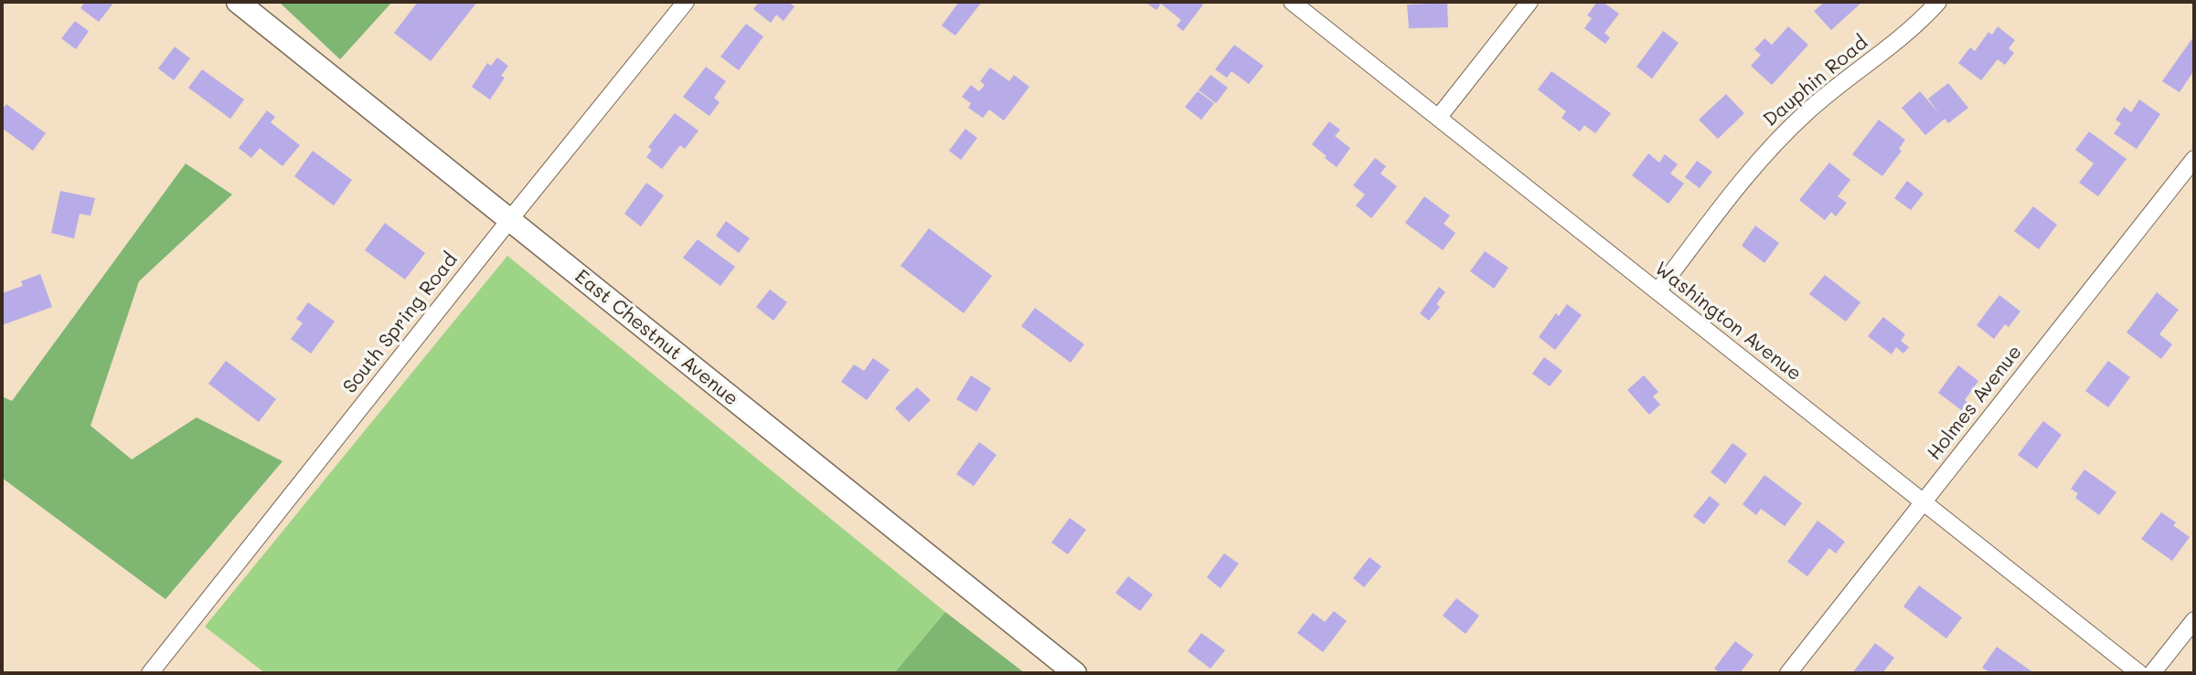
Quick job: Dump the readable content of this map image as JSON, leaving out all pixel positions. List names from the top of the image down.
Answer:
{
  "streets": {
    "street": [
      "Dauphin Road",
      "Washington Avenue",
      "South Spring Road",
      "East Chestnut Avenue",
      "Holmes Avenue"
    ]
  },
  "crossings": [
    ["Dauphin Road", "Washington Avenue"],
    ["Washington Avenue", "Holmes Avenue"],
    ["South Spring Road", "East Chestnut Avenue"]
  ]
}
